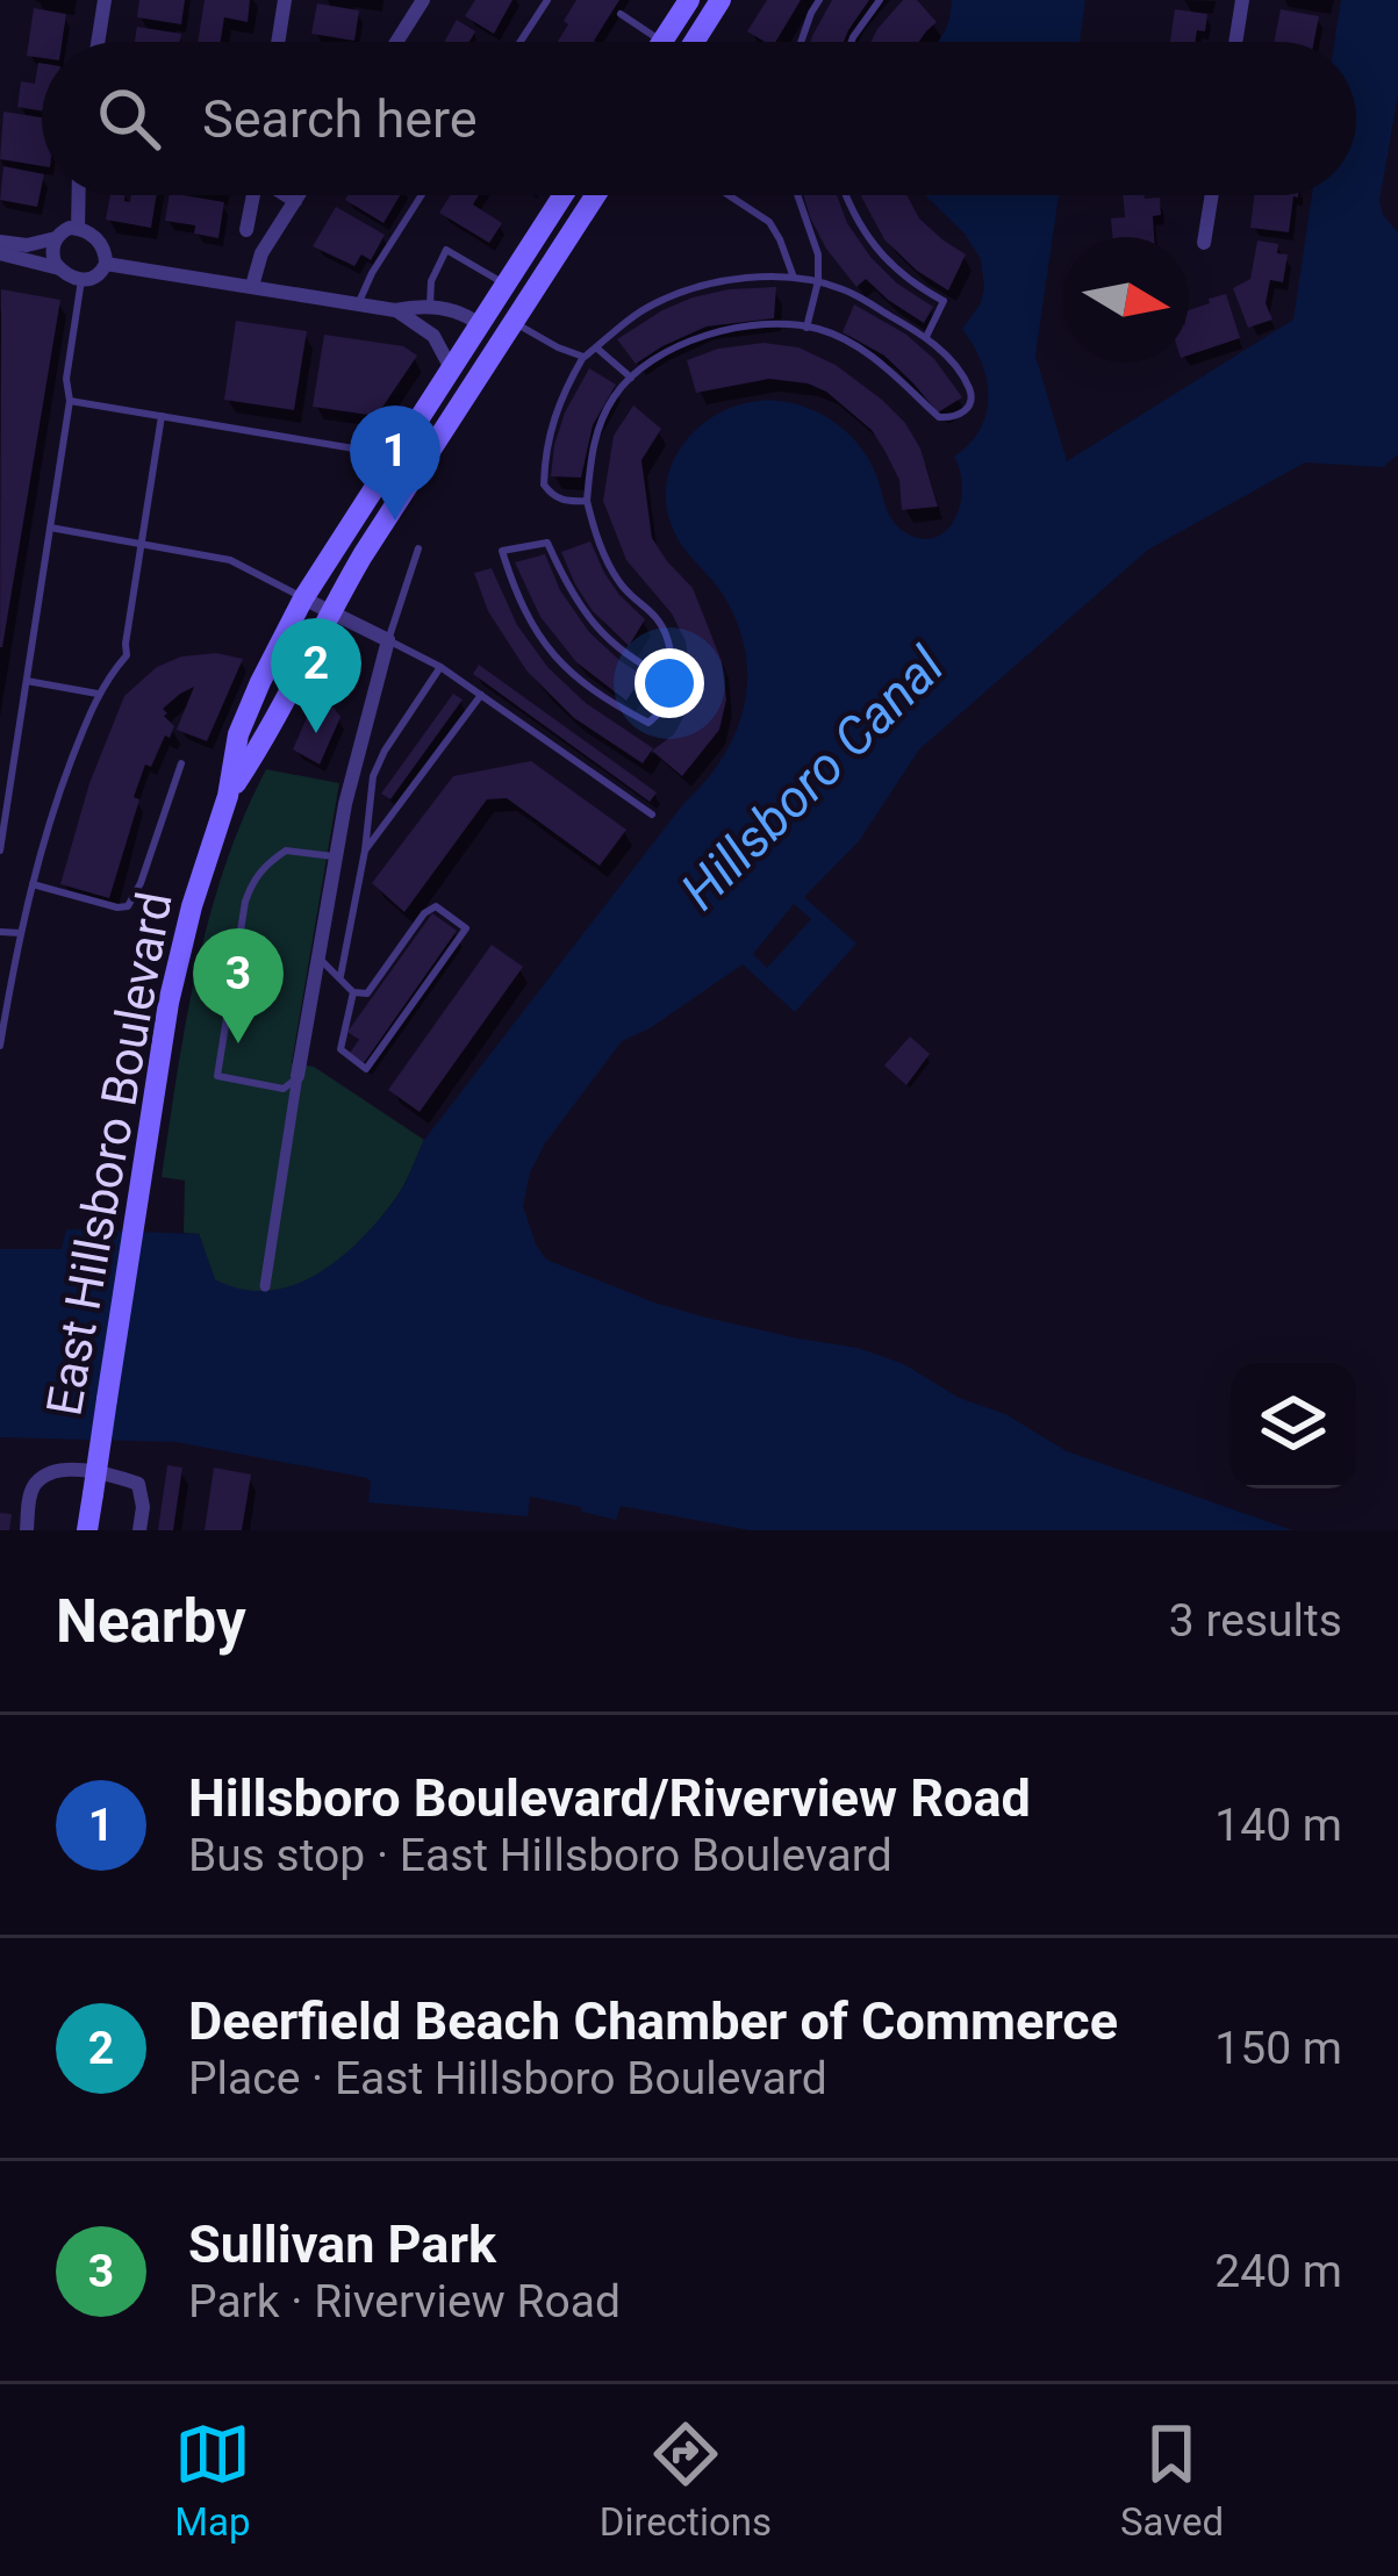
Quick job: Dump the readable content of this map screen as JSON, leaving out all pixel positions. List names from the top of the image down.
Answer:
{
  "streets": {
    "main road": ["East Hillsboro Boulevard"]
  },
  "water": ["Hillsboro Canal"],
  "north": "right",
  "page": {
    "search": "Search here",
    "pins": ["1", "2", "3"],
    "heading": ["Nearby", "3 results"],
    "list": [
      {
        "mark": "1",
        "name": "Hillsboro Boulevard/Riverview Road",
        "note": "Bus stop · East Hillsboro Boulevard",
        "value": "140 m"
      },
      {
        "mark": "2",
        "name": "Deerfield Beach Chamber of Commerce",
        "note": "Place · East Hillsboro Boulevard",
        "value": "150 m"
      },
      {
        "mark": "3",
        "name": "Sullivan Park",
        "note": "Park · Riverview Road",
        "value": "240 m"
      }
    ],
    "nav": ["Map", "Directions", "Saved"]
  }
}
